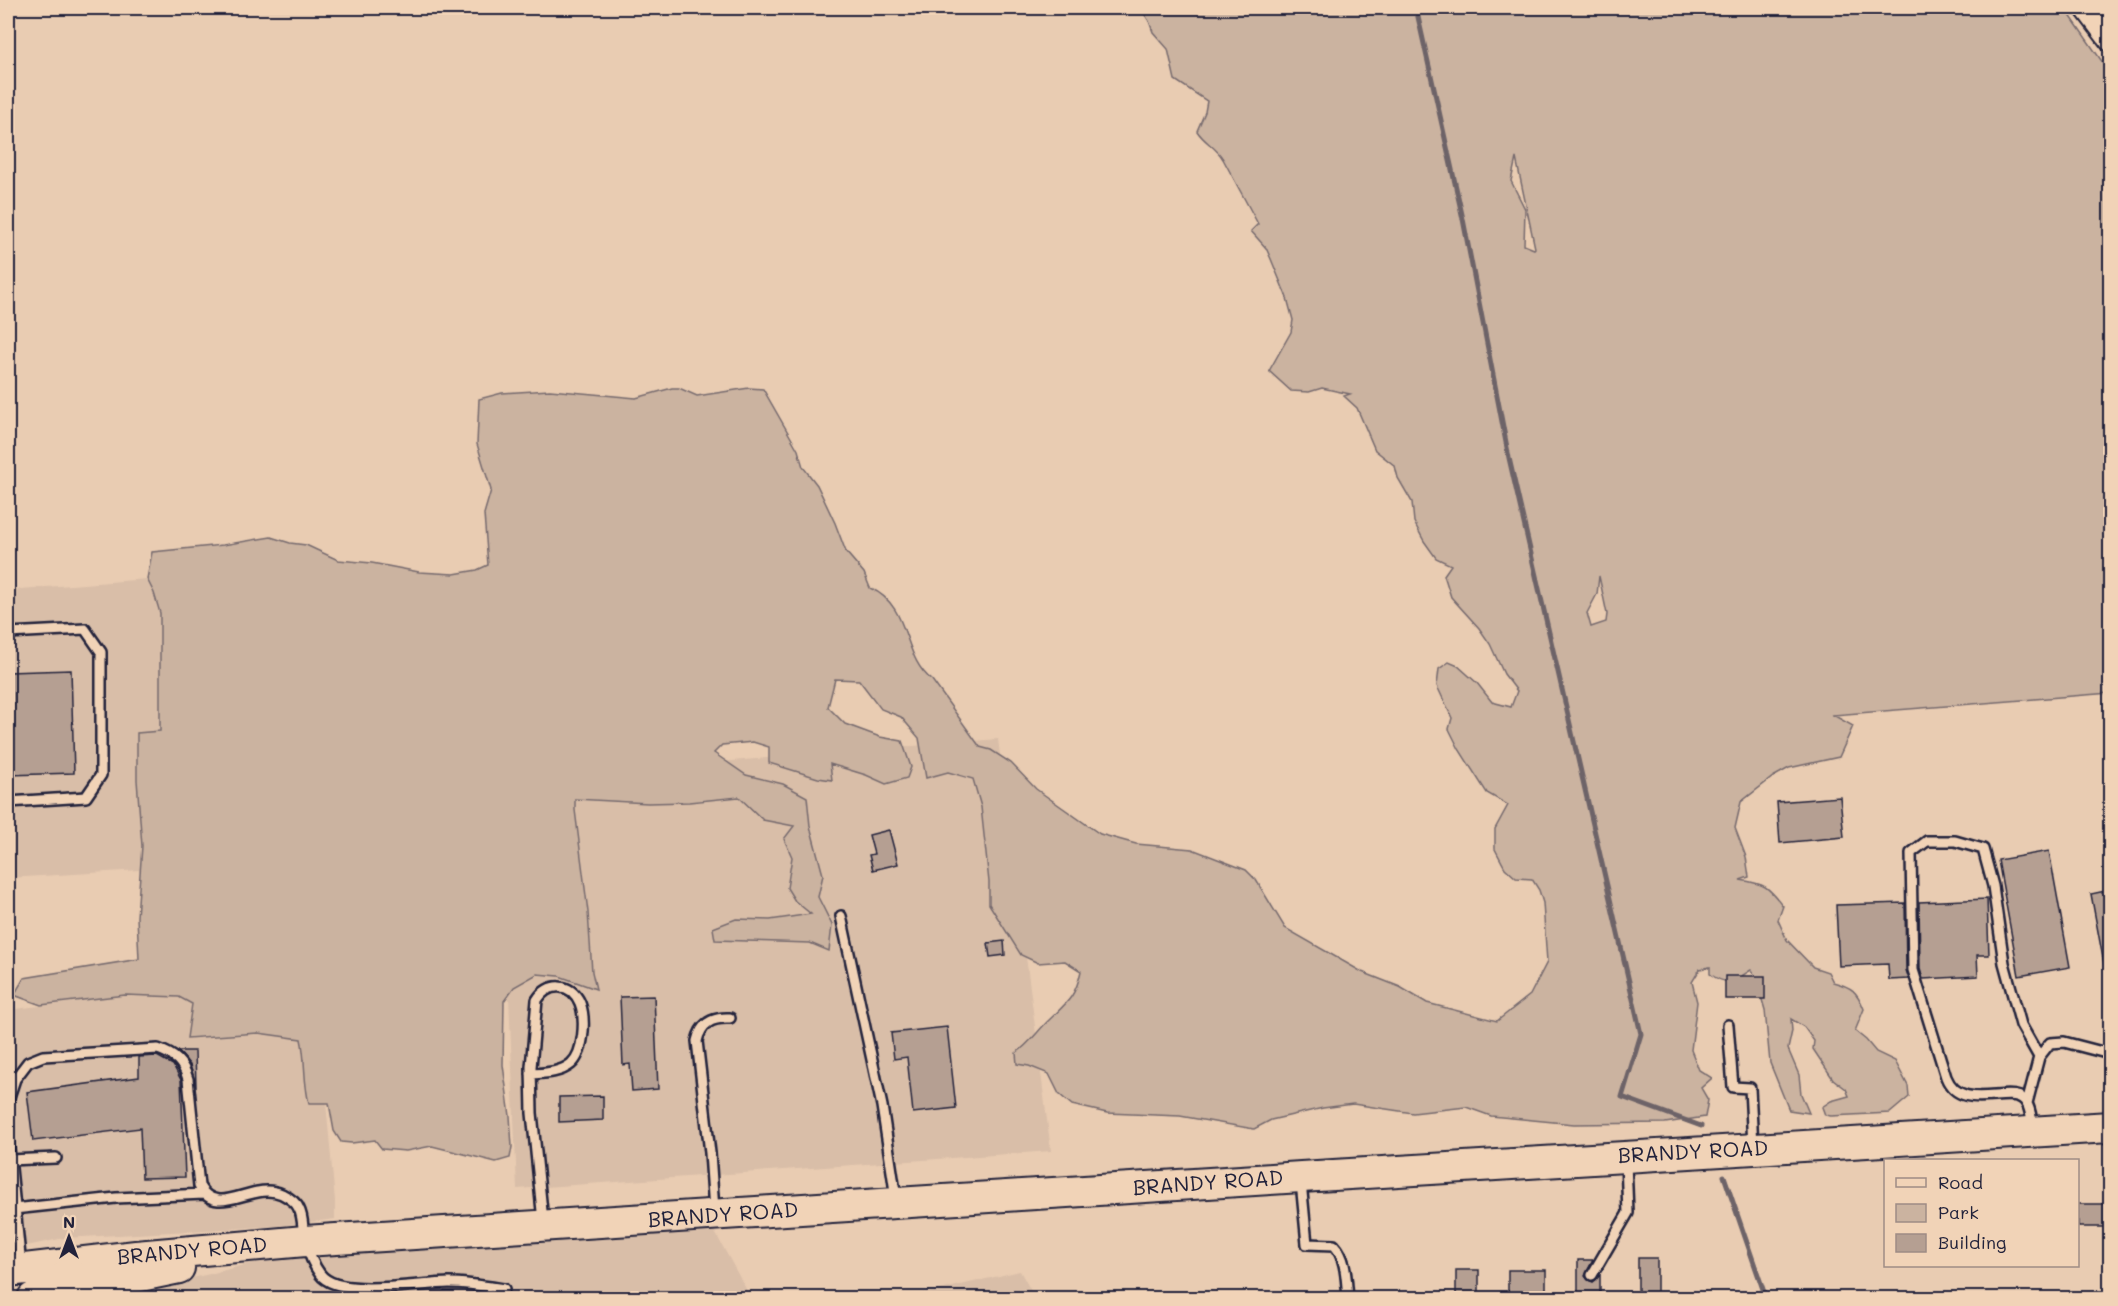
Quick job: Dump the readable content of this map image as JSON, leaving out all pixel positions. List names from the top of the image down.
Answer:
{
  "streets": {
    "main road": ["BRANDY ROAD"]
  },
  "legend": ["Road", "Park", "Building"],
  "north": "top"
}
